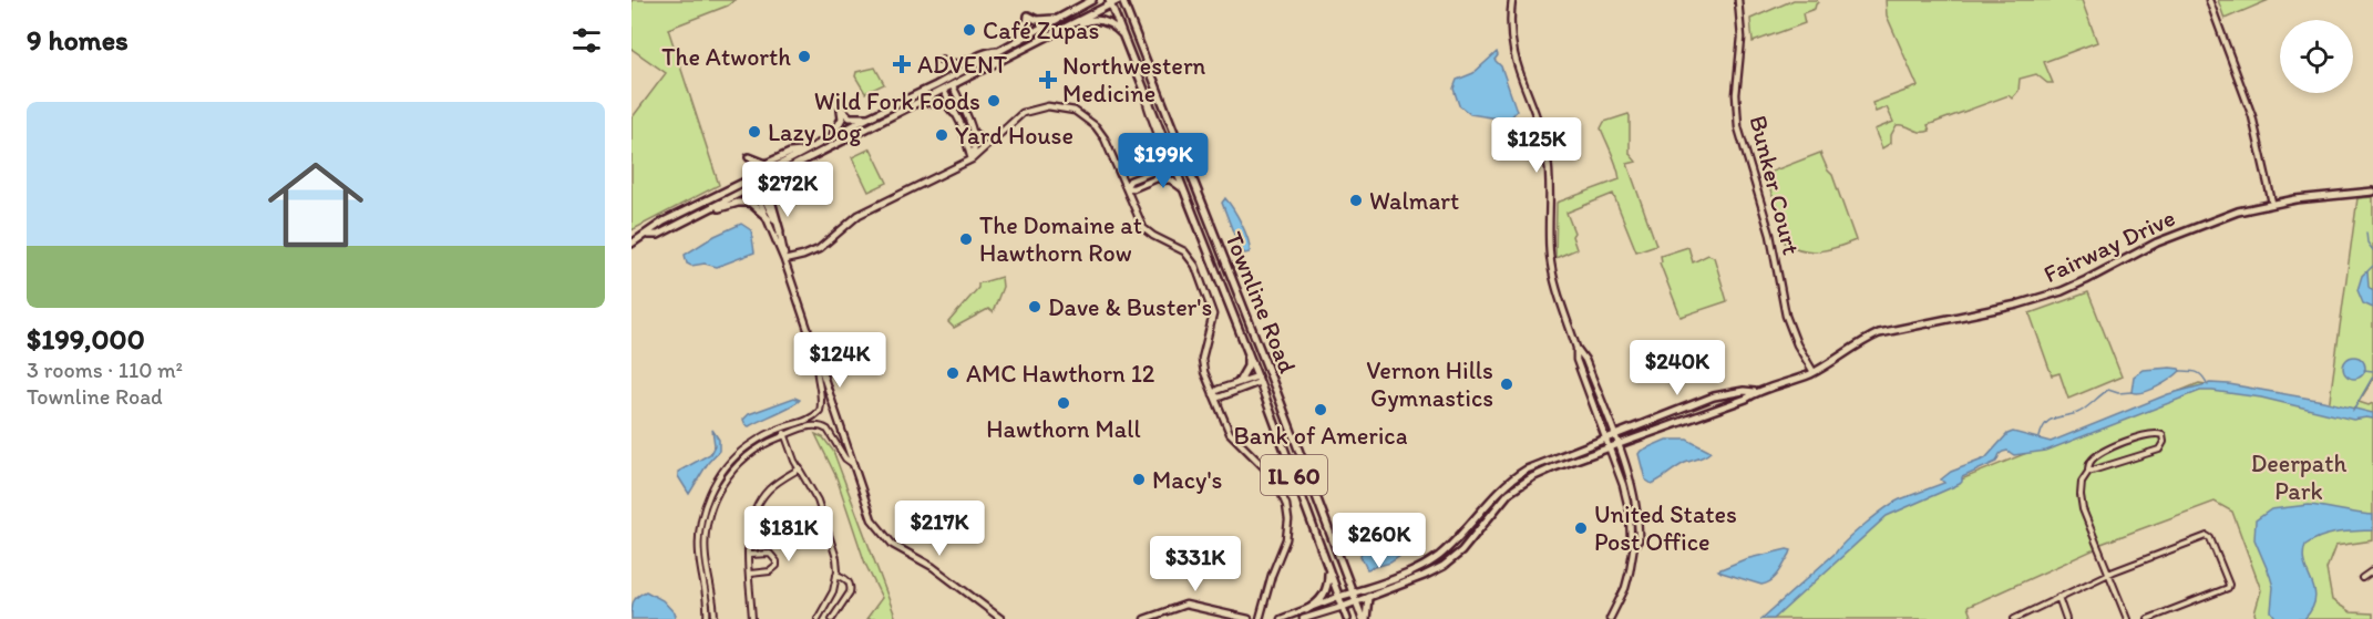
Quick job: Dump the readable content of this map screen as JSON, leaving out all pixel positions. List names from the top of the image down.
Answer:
{
  "streets": {
    "main road": ["Fairway Drive", "Townline Road", "IL 60"],
    "street": ["Bunker Court"]
  },
  "crossings": [
    ["Bunker Court", "Fairway Drive"],
    ["Fairway Drive", "Townline Road"]
  ],
  "parks": ["Deerpath Park"],
  "places": {
    "other": [
      "Café Zupas",
      "The Atworth",
      "Wild Fork Foods",
      "Lazy Dog",
      "Yard House",
      "Walmart",
      "The Domaine at Hawthorn Row",
      "Dave & Buster's",
      "AMC Hawthorn 12",
      "Vernon Hills Gymnastics",
      "Hawthorn Mall",
      "Bank of America",
      "Macy's",
      "United States Post Office"
    ],
    "health": ["ADVENT", "Northwestern Medicine"]
  },
  "page": {
    "heading": "9 homes",
    "list": [
      {
        "name": "$199,000",
        "note": "3 rooms · 110 m² · Townline Road"
      }
    ],
    "price": [
      "$125K",
      "$199K",
      "$272K",
      "$124K",
      "$240K",
      "$217K",
      "$181K",
      "$260K",
      "$331K"
    ]
  }
}
